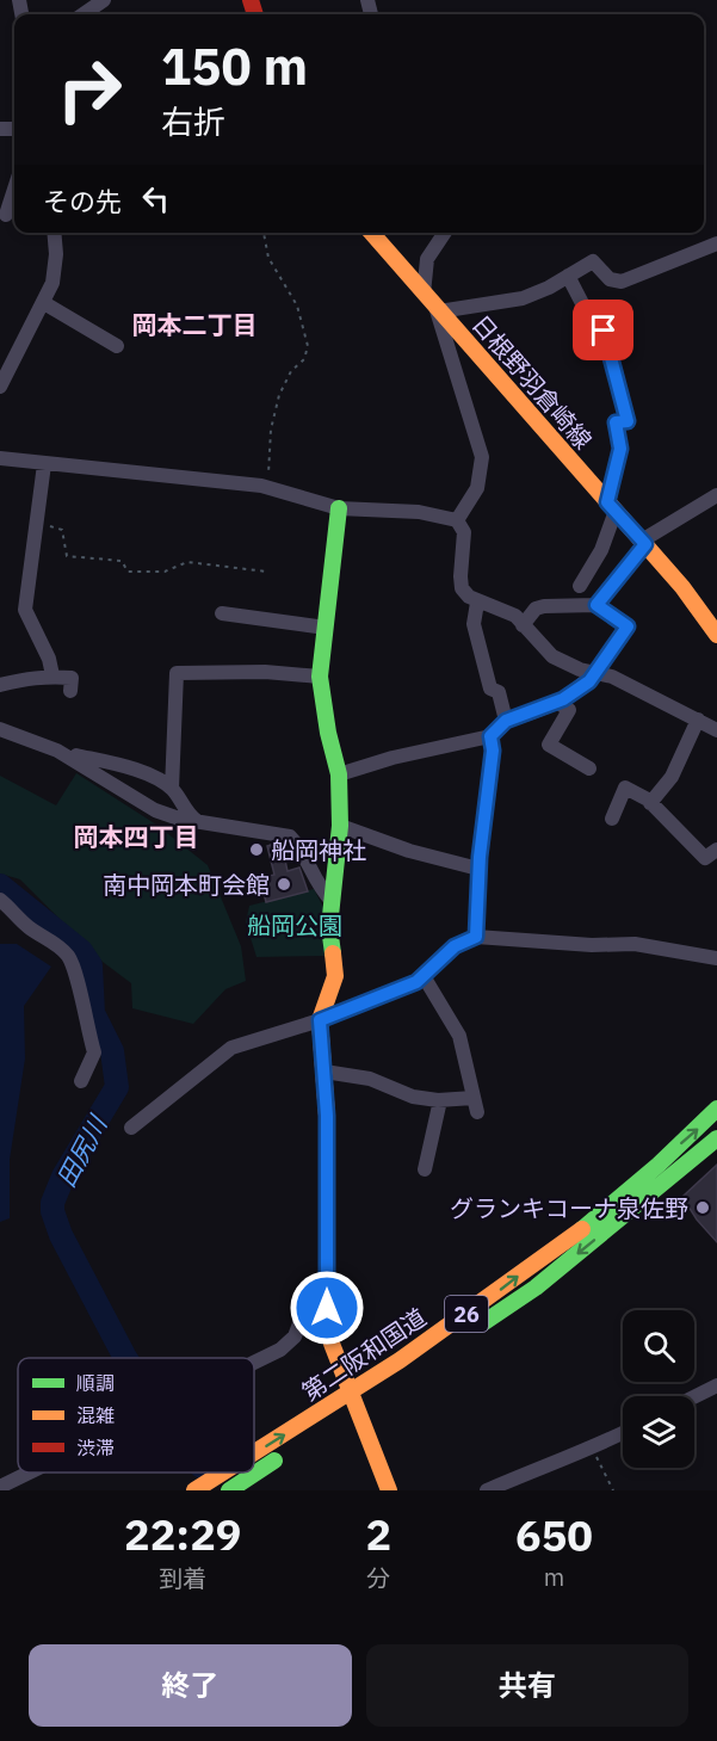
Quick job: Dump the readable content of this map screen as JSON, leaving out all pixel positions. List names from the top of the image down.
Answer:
{
  "streets": {
    "main road": ["日根野羽倉崎線", "26", "第二阪和国道"]
  },
  "districts": ["岡本二丁目", "岡本四丁目"],
  "water": ["田尻川"],
  "parks": ["船岡公園"],
  "places": ["船岡神社", "南中岡本町会館", "グランキコーナ泉佐野"],
  "legend": ["順調", "混雑", "渋滞"],
  "page": {
    "turn": ["150 m", "右折"],
    "then": "その先",
    "eta": [
      "22:29",
      "到着",
      "2",
      "分",
      "650",
      "m"
    ],
    "buttons": ["終了", "共有"]
  }
}
